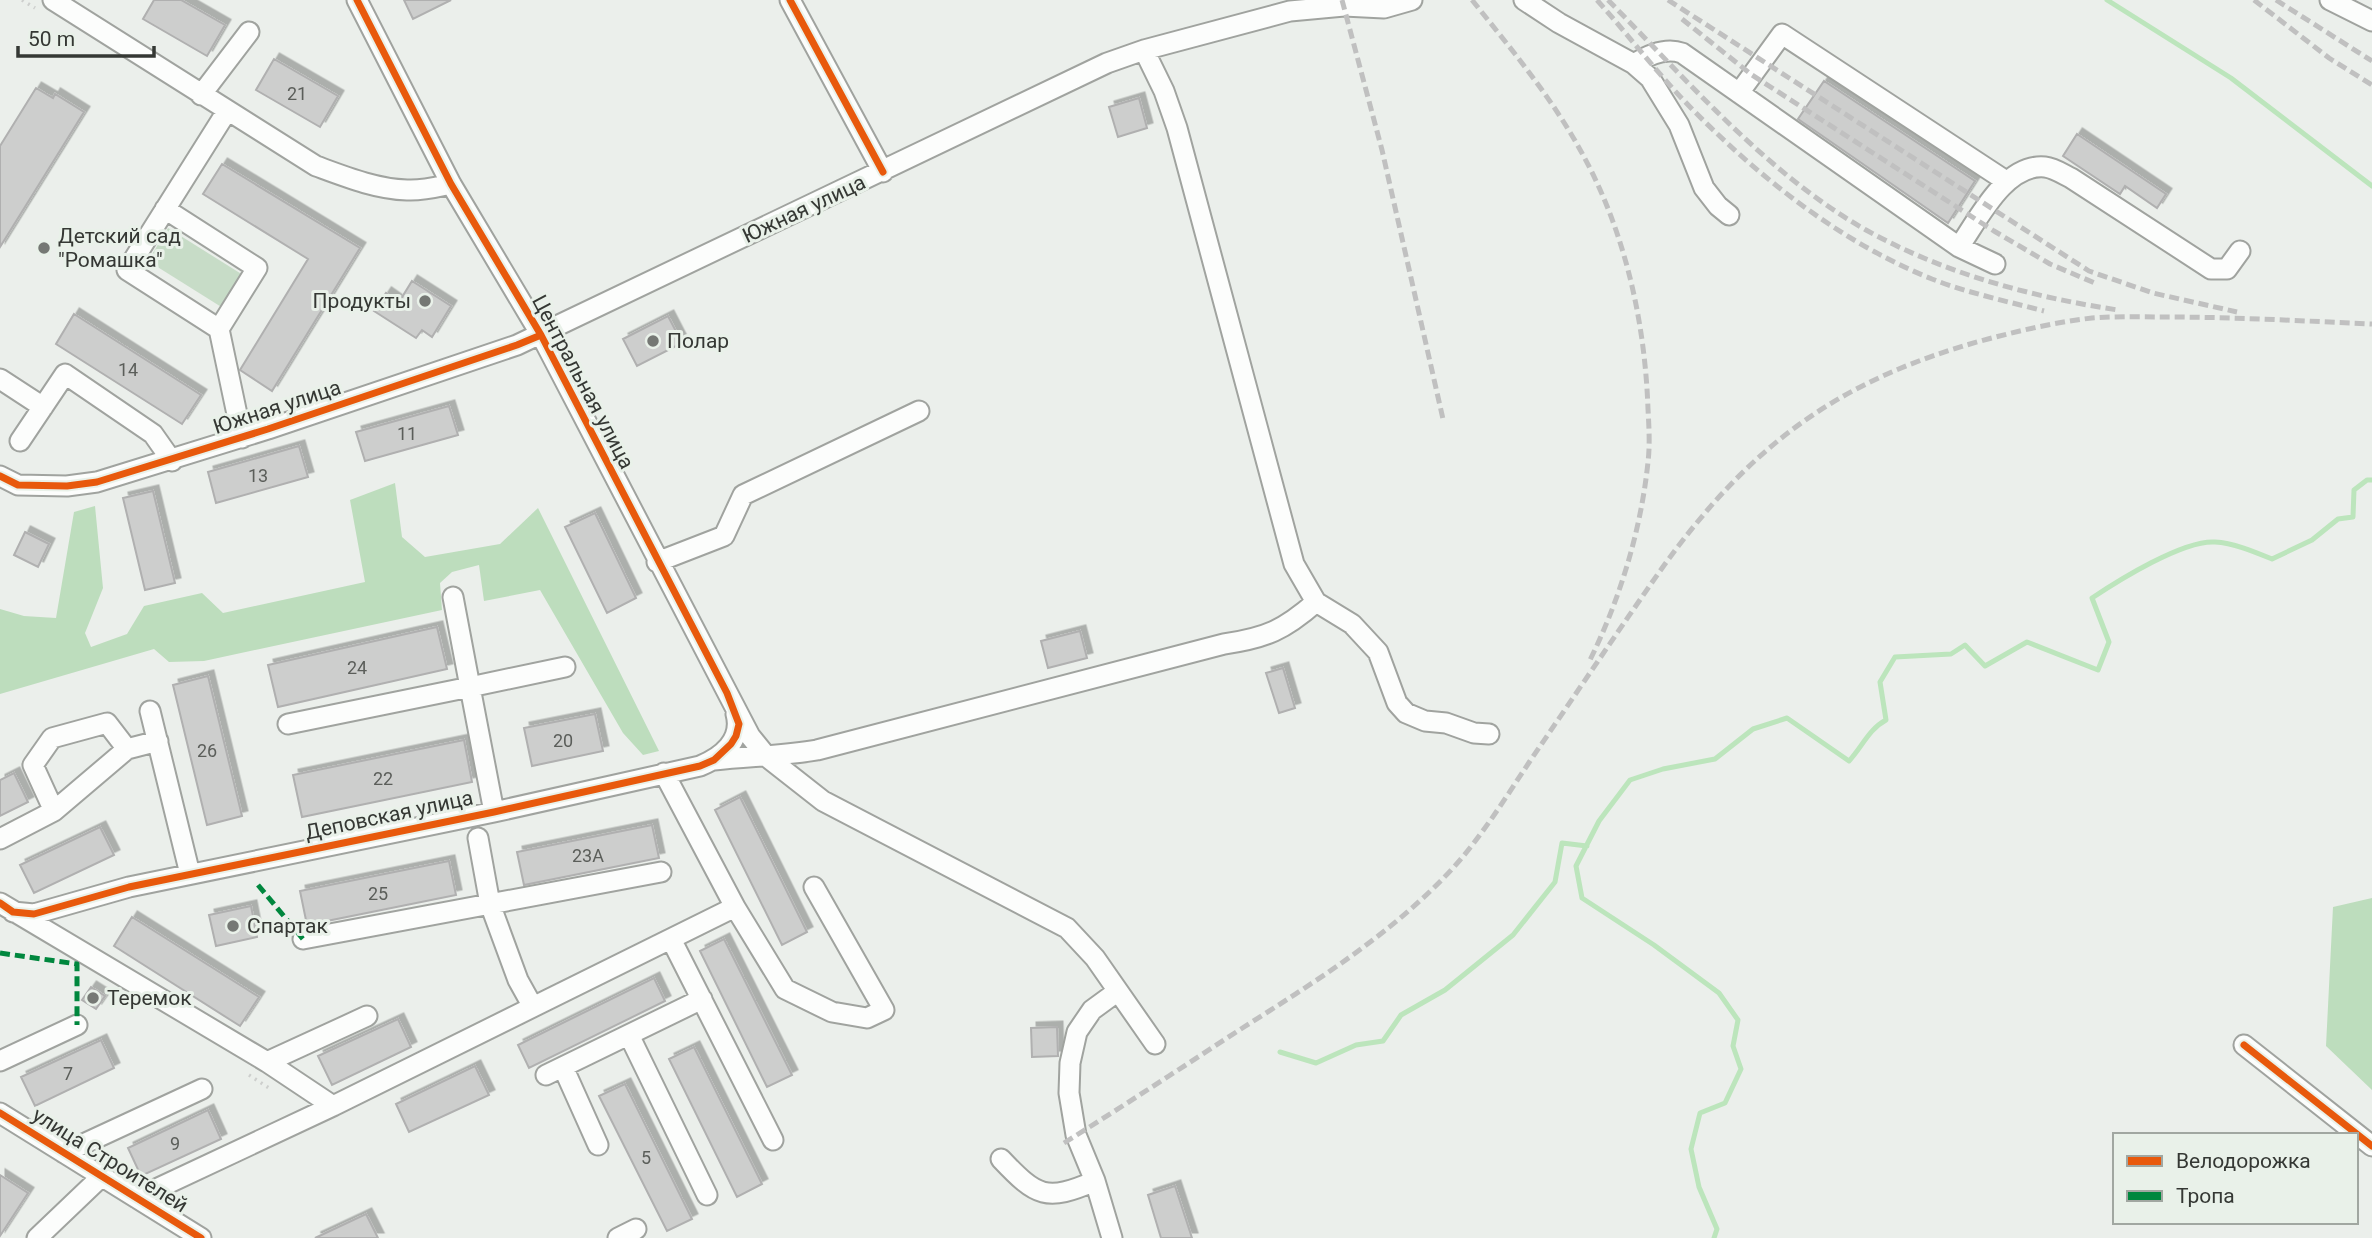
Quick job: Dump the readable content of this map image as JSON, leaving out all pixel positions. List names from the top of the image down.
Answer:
{
  "streets": {
    "street": [
      "Южная улица",
      "Центральная улица",
      "Деповская улица",
      "улица Строителей"
    ]
  },
  "crossings": [
    ["Южная улица", "Центральная улица"],
    ["Центральная улица", "Деповская улица"]
  ],
  "places": [
    "Детский сад \"Ромашка\"",
    "Продукты",
    "Полар",
    "Спартак",
    "Теремок"
  ],
  "house_numbers": [
    "21",
    "14",
    "11",
    "13",
    "24",
    "20",
    "26",
    "22",
    "23А",
    "25",
    "7",
    "9",
    "5"
  ],
  "legend": ["Велодорожка", "Тропа"],
  "scale_bar": "50 m"
}
